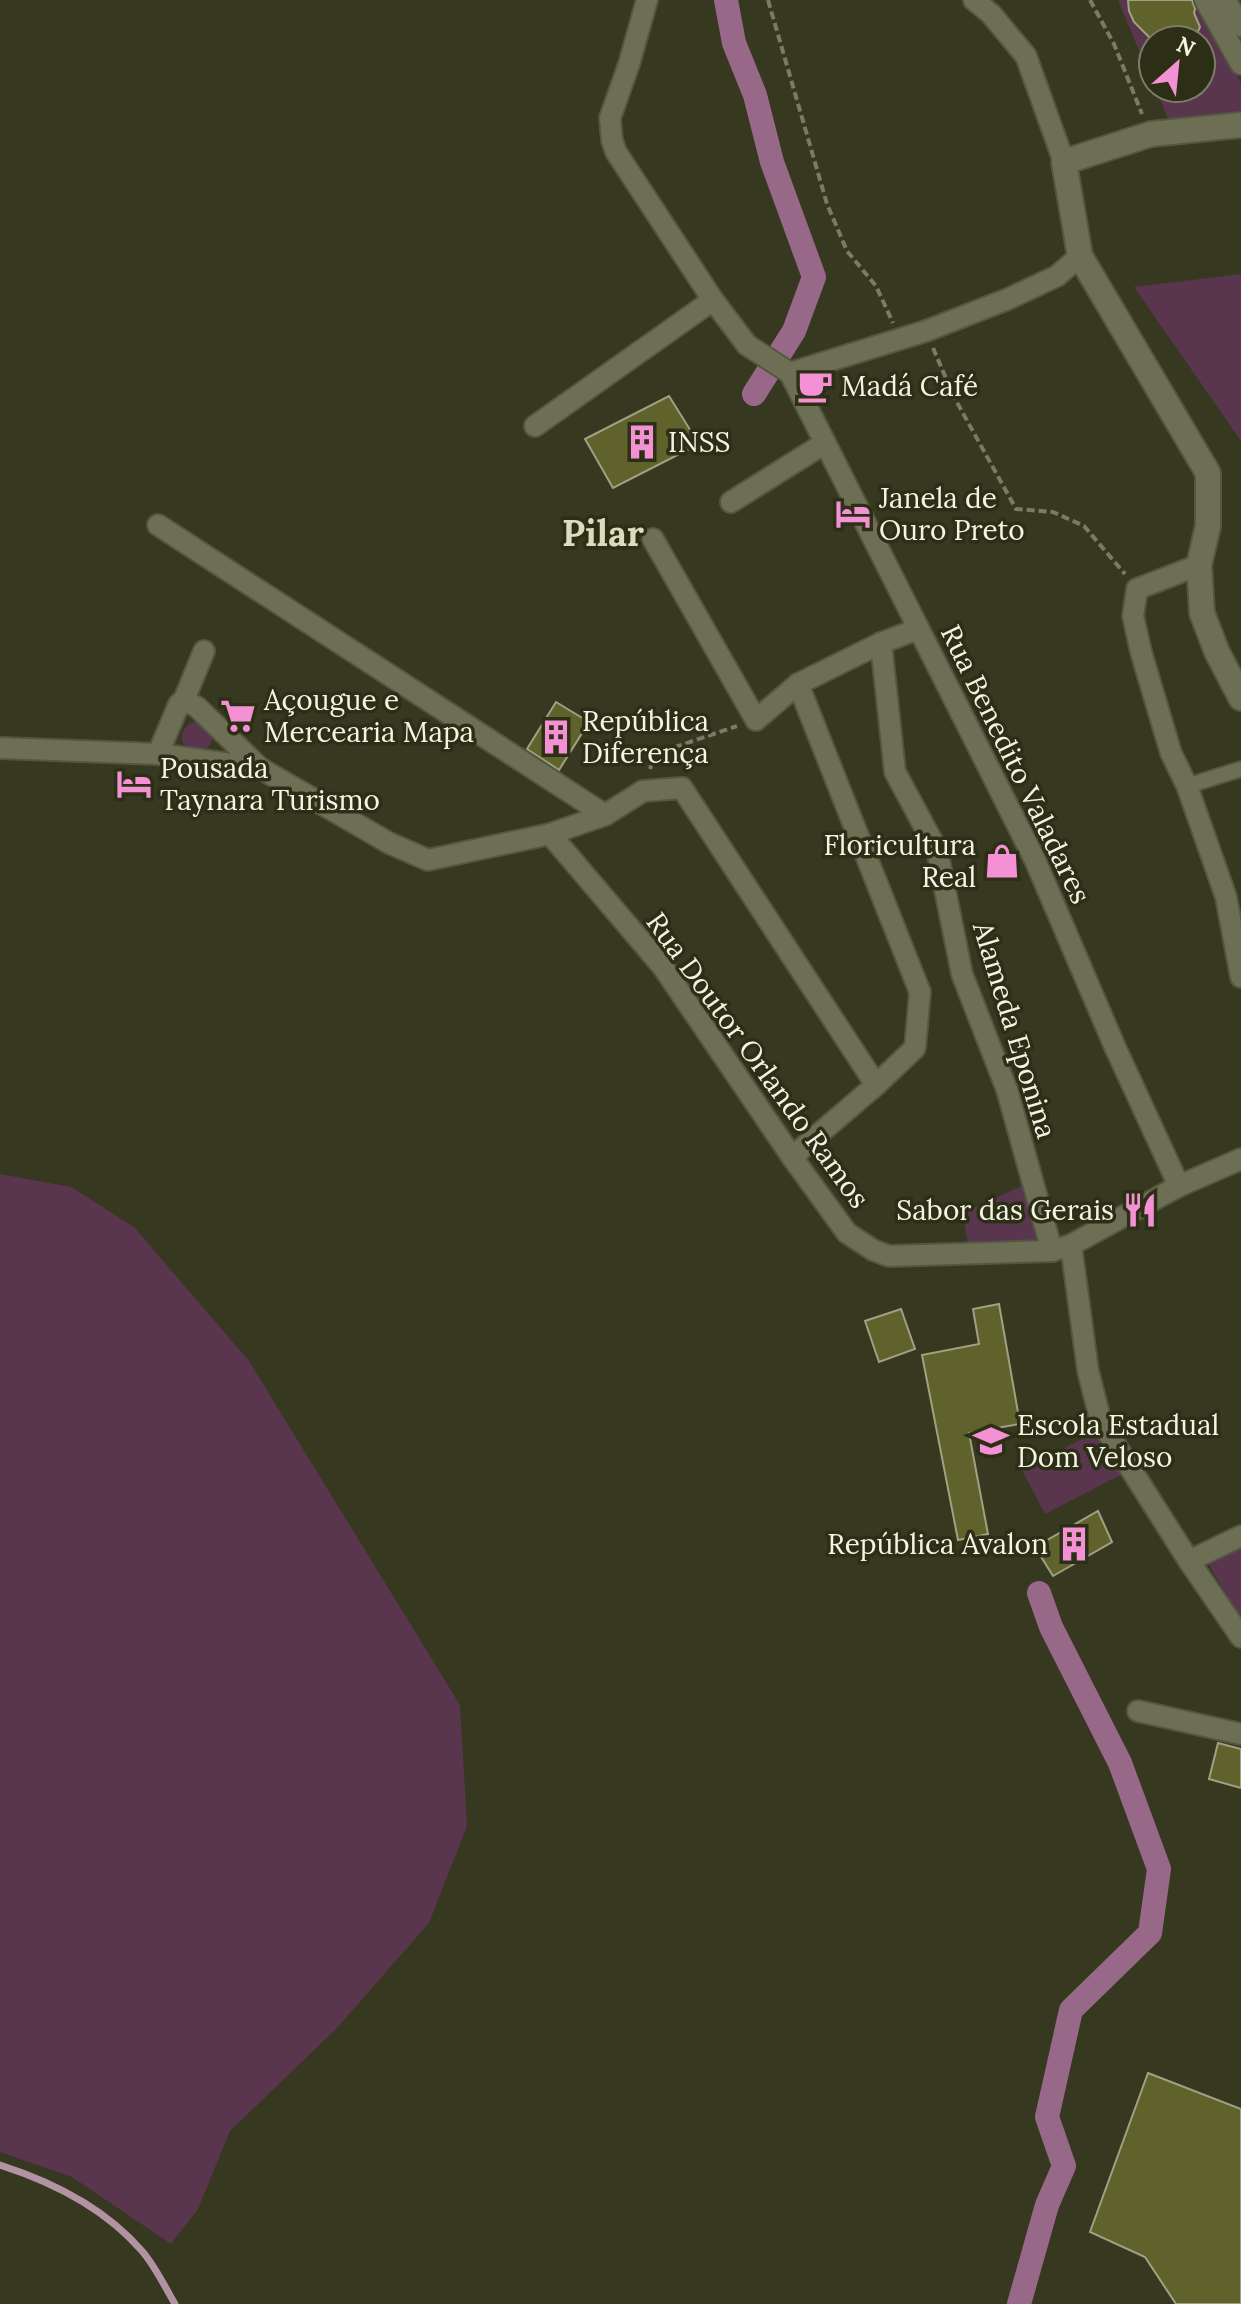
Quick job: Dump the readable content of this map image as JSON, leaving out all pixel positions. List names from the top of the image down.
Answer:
{
  "streets": {
    "street": ["Rua Benedito Valadares", "Alameda Eponina", "Rua Doutor Orlando Ramos"]
  },
  "crossings": [
    ["Alameda Eponina", "Rua Doutor Orlando Ramos"]
  ],
  "districts": ["Pilar"],
  "places": {
    "cafe": ["Madá Café"],
    "building": ["INSS", "República Diferença", "República Avalon"],
    "hotel": ["Janela de Ouro Preto", "Pousada Taynara Turismo"],
    "supermarket": ["Açougue e Mercearia Mapa"],
    "shop": ["Floricultura Real"],
    "restaurant": ["Sabor das Gerais"],
    "school or university": ["Escola Estadual Dom Veloso"]
  },
  "north": "top right"
}
